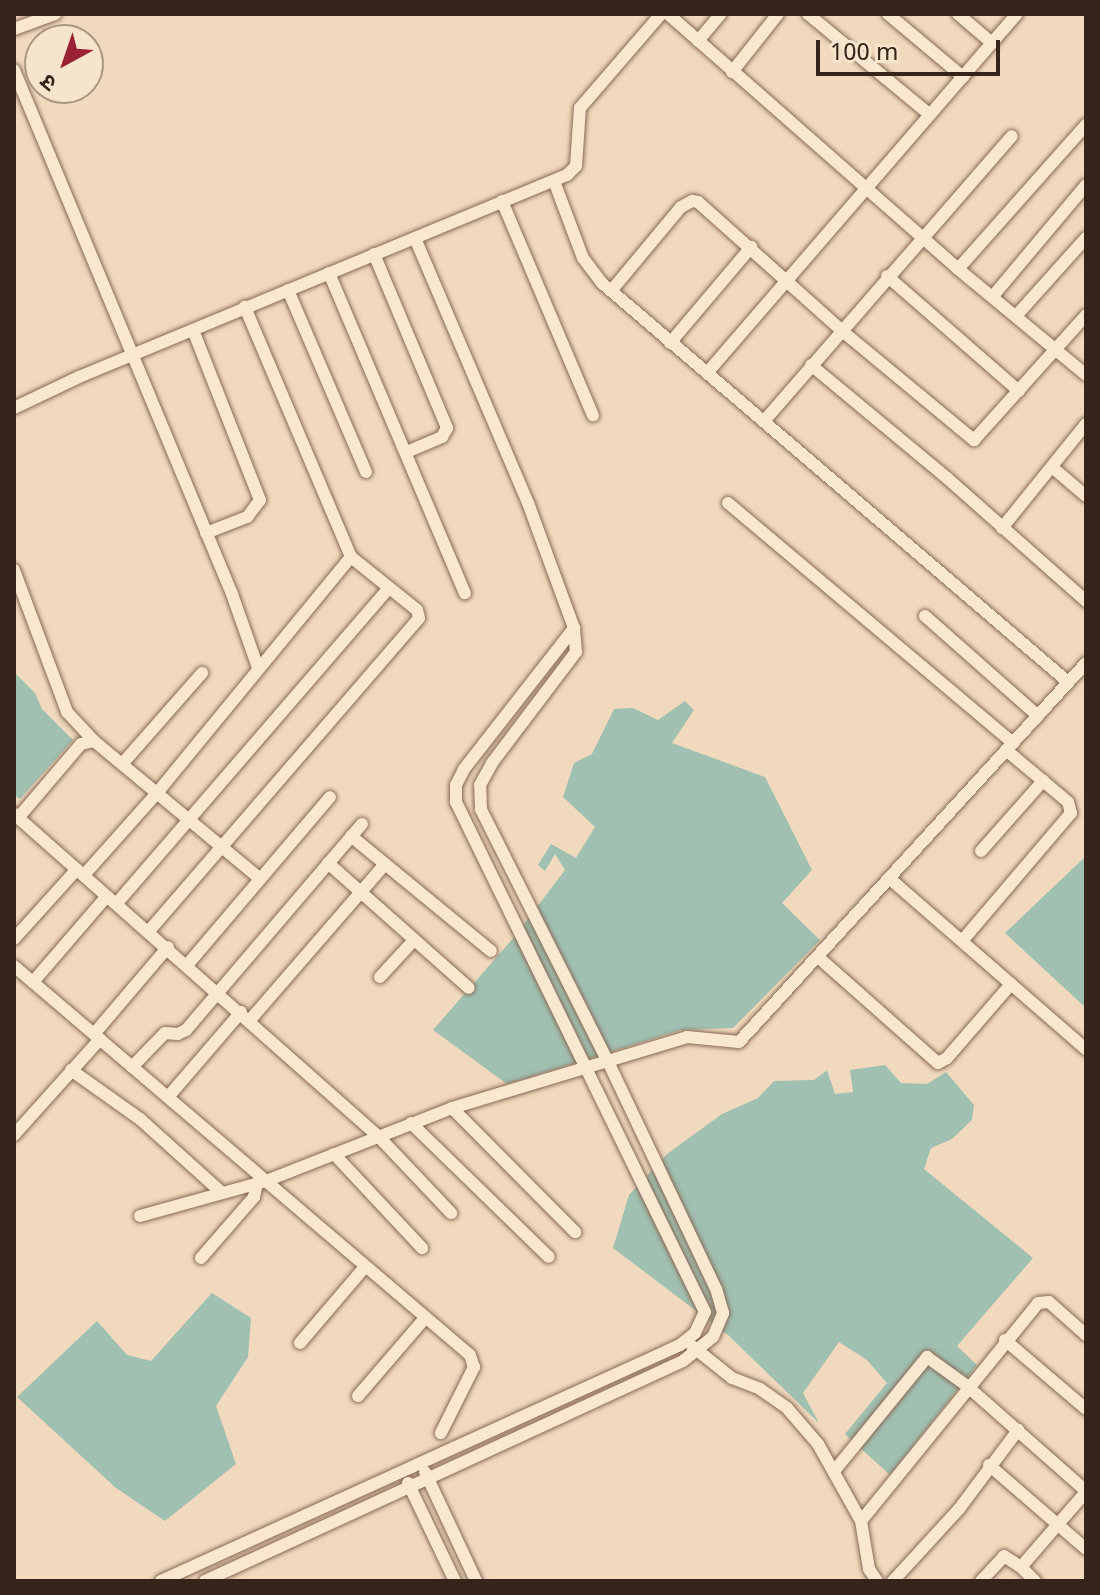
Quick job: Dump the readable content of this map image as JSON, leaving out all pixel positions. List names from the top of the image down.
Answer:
{
  "scale_bar": "100 m",
  "north": "bottom left"
}
